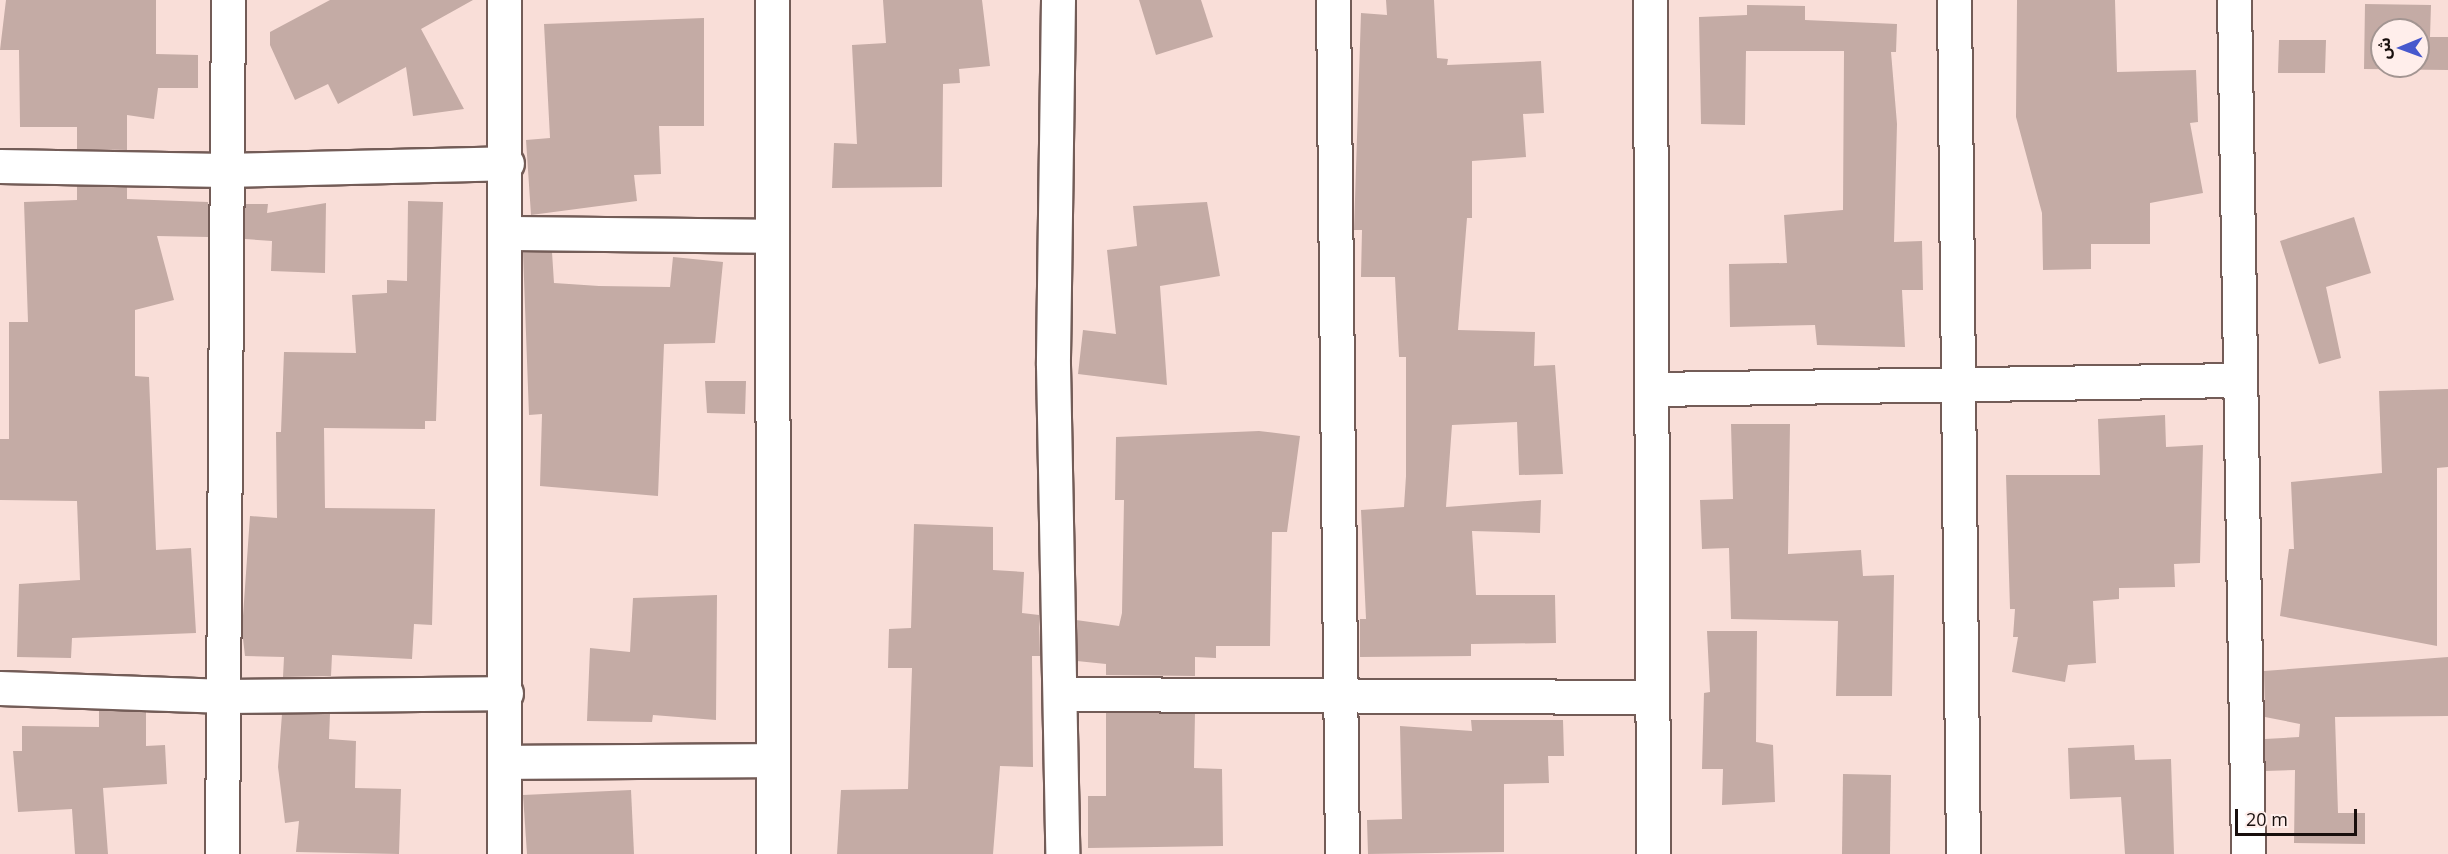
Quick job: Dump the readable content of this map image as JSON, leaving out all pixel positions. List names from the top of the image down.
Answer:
{
  "scale_bar": "20 m",
  "north": "left"
}
